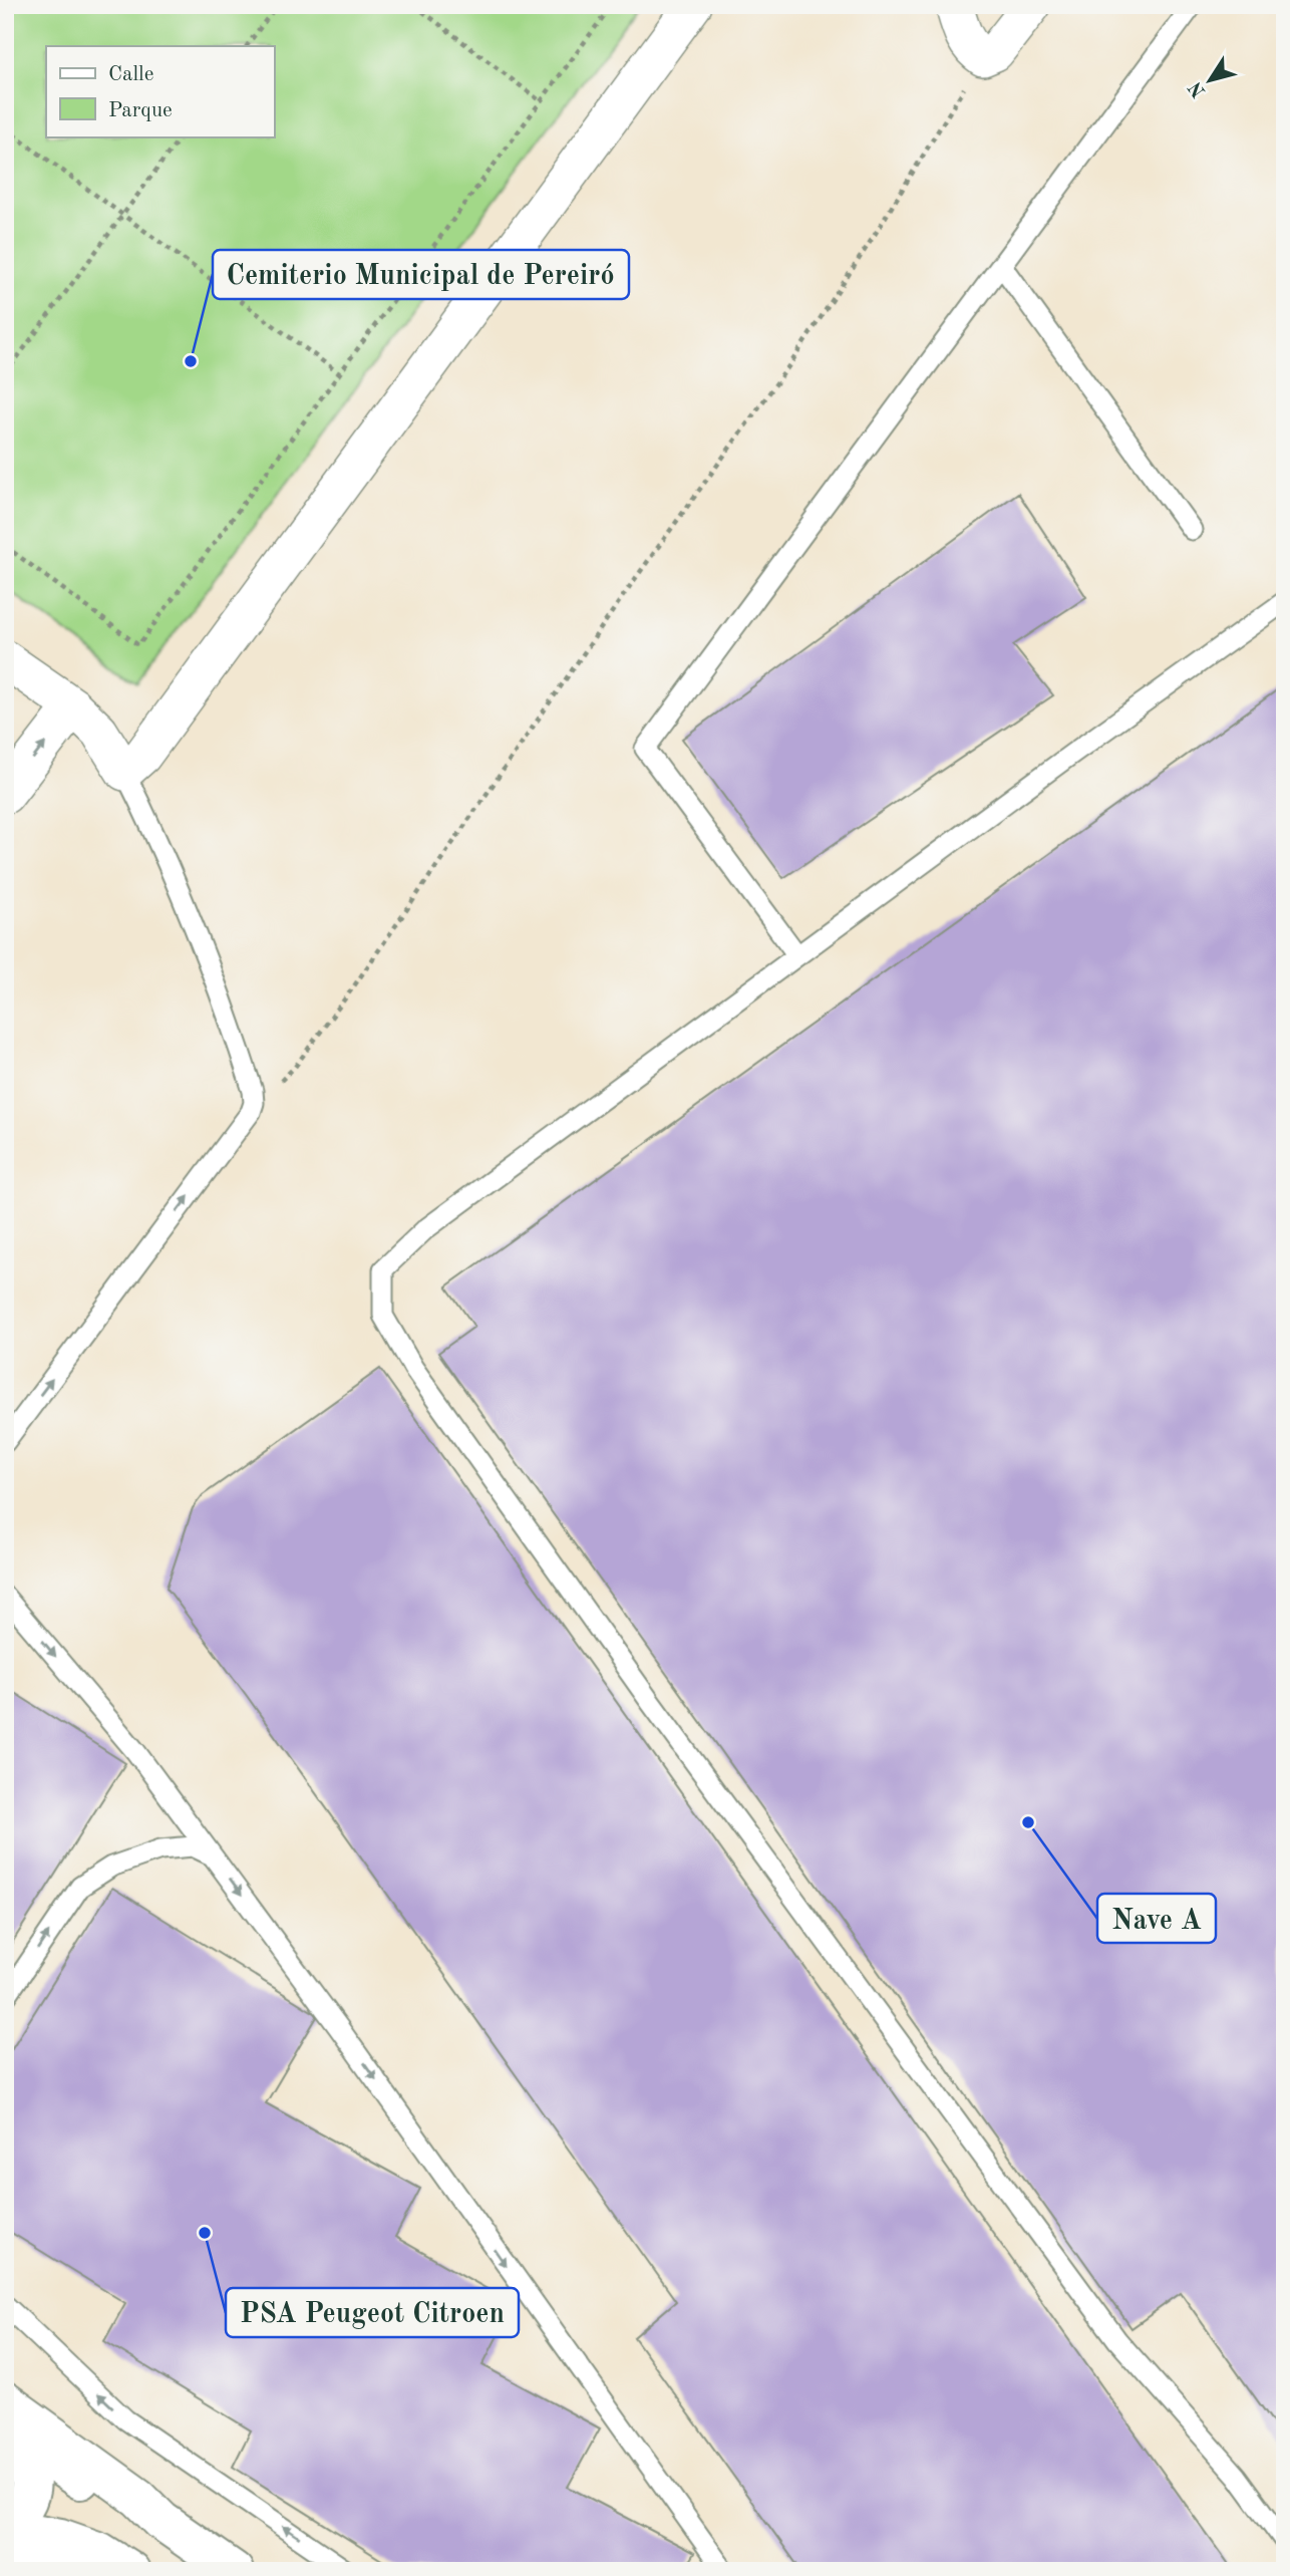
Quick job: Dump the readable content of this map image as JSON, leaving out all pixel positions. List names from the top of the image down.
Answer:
{
  "places": ["Cemiterio Municipal de Pereiró", "Nave A", "PSA Peugeot Citroen"],
  "legend": ["Calle", "Parque"],
  "north": "bottom left"
}
